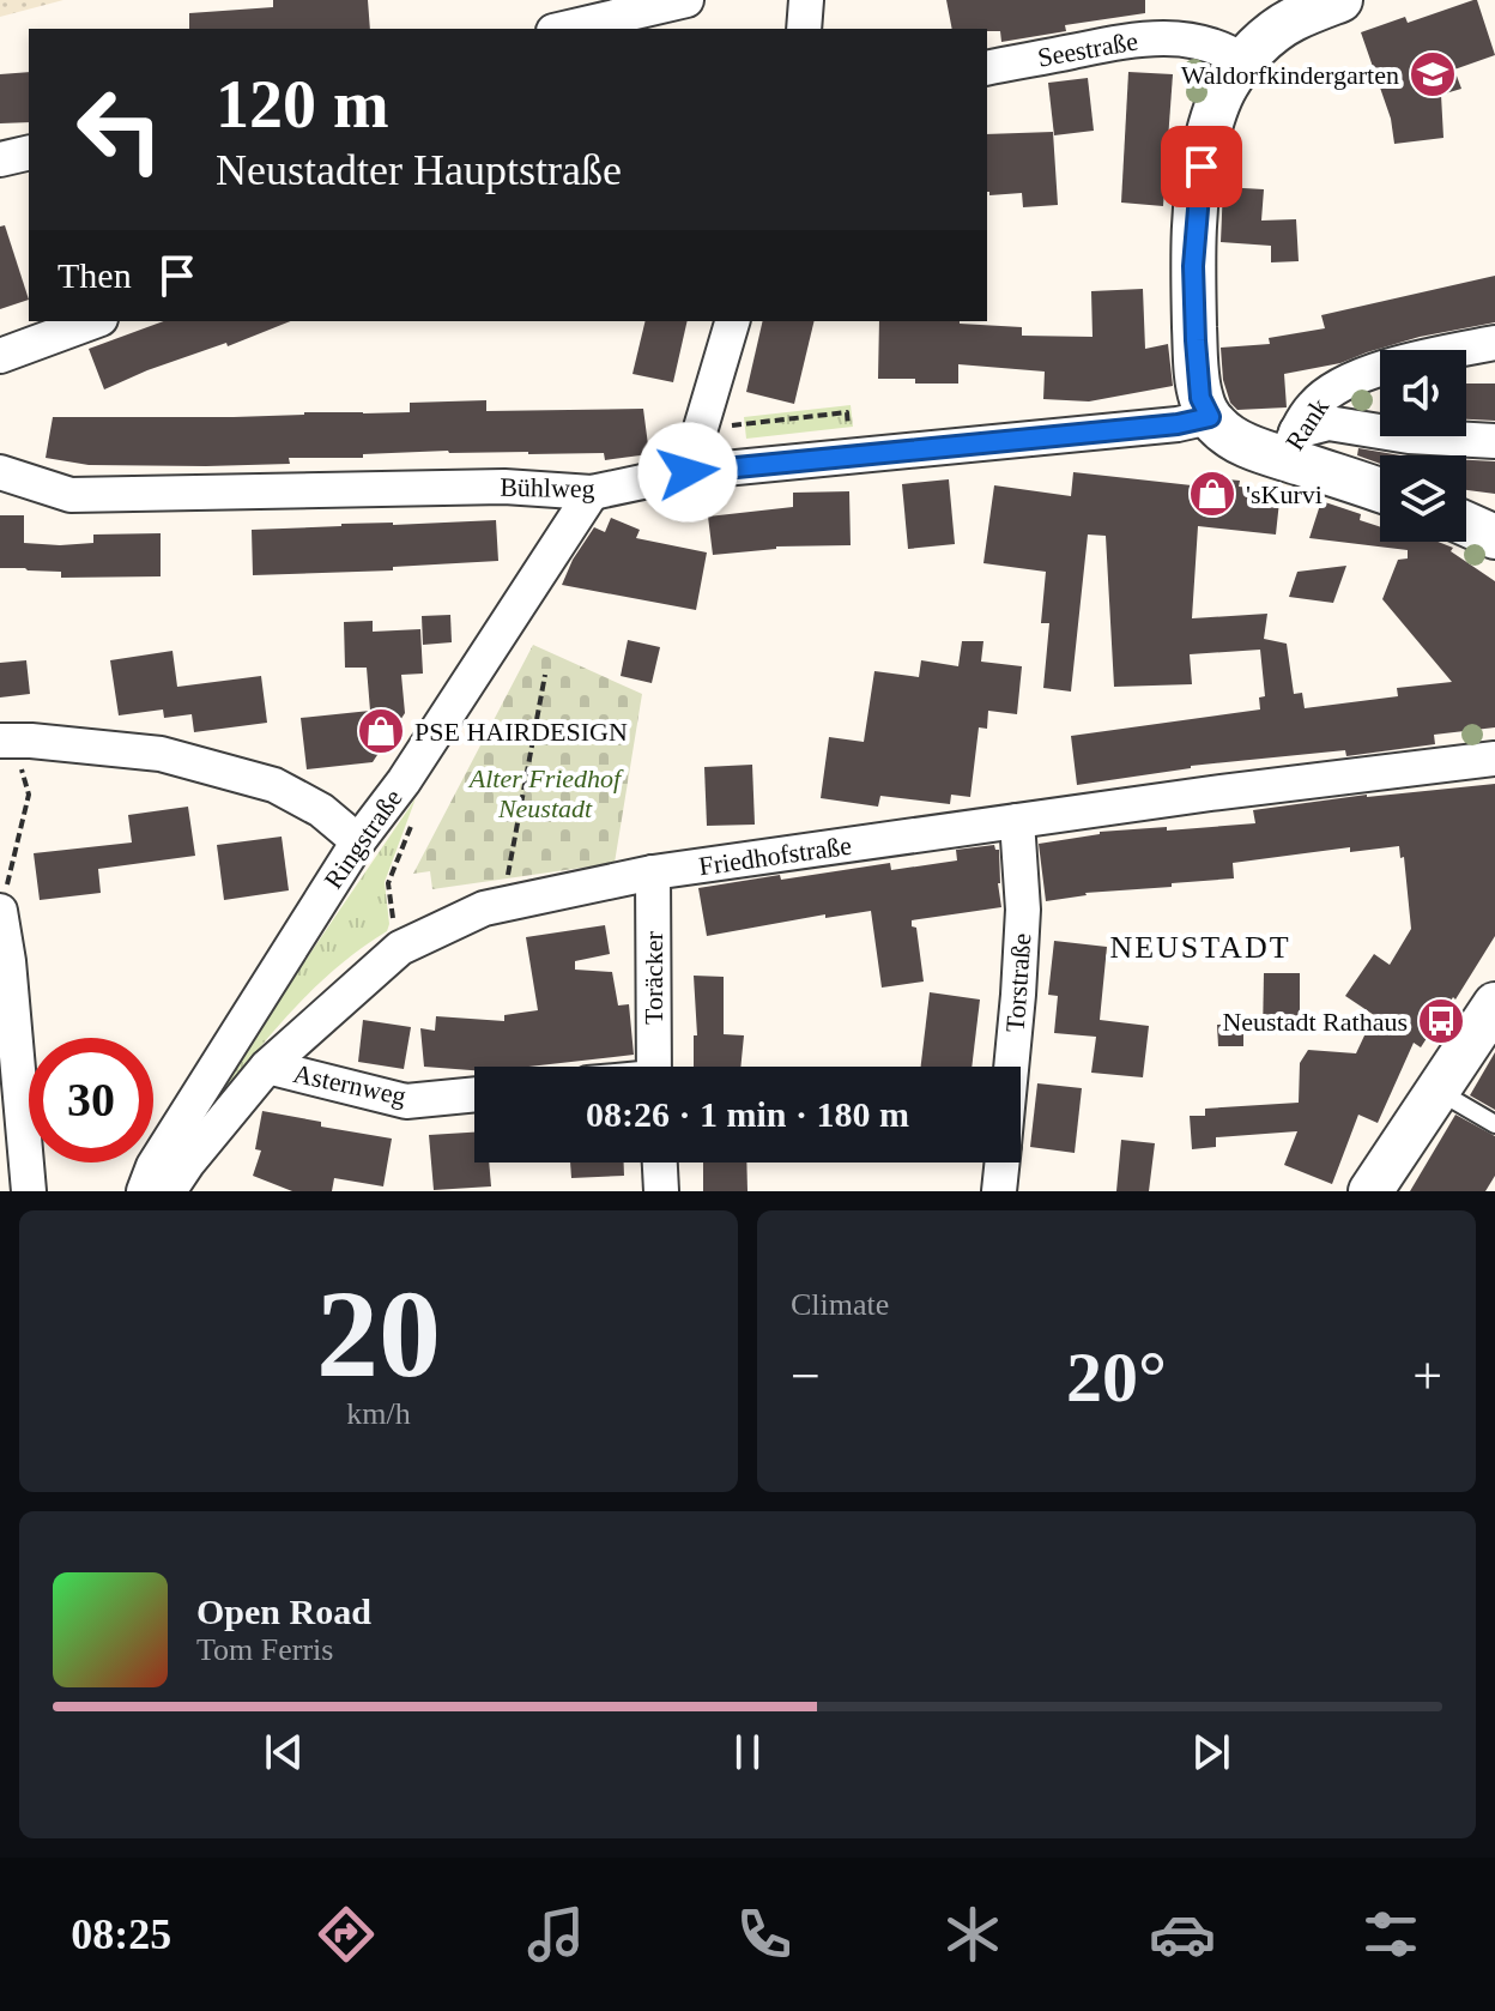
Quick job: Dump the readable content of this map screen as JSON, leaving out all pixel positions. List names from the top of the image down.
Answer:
{
  "streets": {
    "street": [
      "Seestraße",
      "Rank",
      "Bühlweg",
      "Ringstraße",
      "Friedhofstraße",
      "Toräcker",
      "Torstraße",
      "Asternweg"
    ]
  },
  "crossings": [
    ["Bühlweg", "Ringstraße"],
    ["Friedhofstraße", "Toräcker"],
    ["Friedhofstraße", "Torstraße"],
    ["Friedhofstraße", "Asternweg"]
  ],
  "districts": ["NEUSTADT"],
  "parks": ["Alter Friedhof Neustadt"],
  "places": {
    "school or university": ["Waldorfkindergarten"],
    "shop": ["'sKurvi", "PSE HAIRDESIGN"],
    "bus stop": ["Neustadt Rathaus"]
  },
  "page": {
    "turn": ["120 m", "Neustadter Hauptstraße"],
    "then": "Then",
    "limit": "30",
    "trip": "08:26 · 1 min · 180 m",
    "tile": [
      ["20", "km/h"],
      "Climate"
    ],
    "heat": ["−", "20°", "+"],
    "song": ["Open Road", "Tom Ferris"],
    "tabs": "08:25"
  }
}
